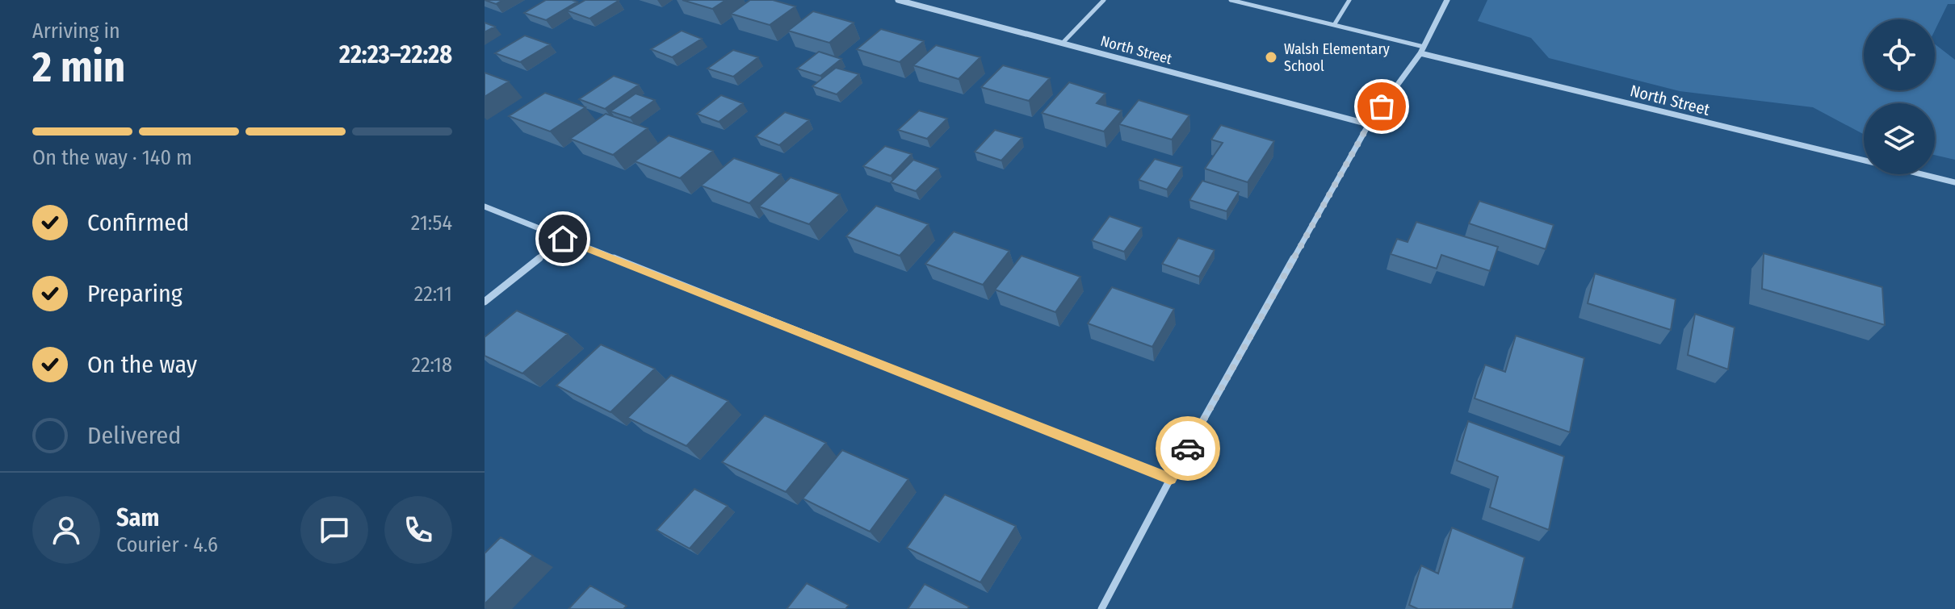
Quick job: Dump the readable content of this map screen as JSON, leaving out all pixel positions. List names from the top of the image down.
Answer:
{
  "streets": {
    "street": ["North Street"]
  },
  "places": ["Walsh Elementary School"],
  "page": {
    "heading": ["2 min", "Arriving in", "22:23–22:28"],
    "panel": ["Sam", "Courier · 4.6"],
    "bar": "On the way · 140 m",
    "list": [
      ["Confirmed", "21:54"],
      ["Preparing", "22:11"],
      ["On the way", "22:18"],
      "Delivered"
    ]
  }
}
